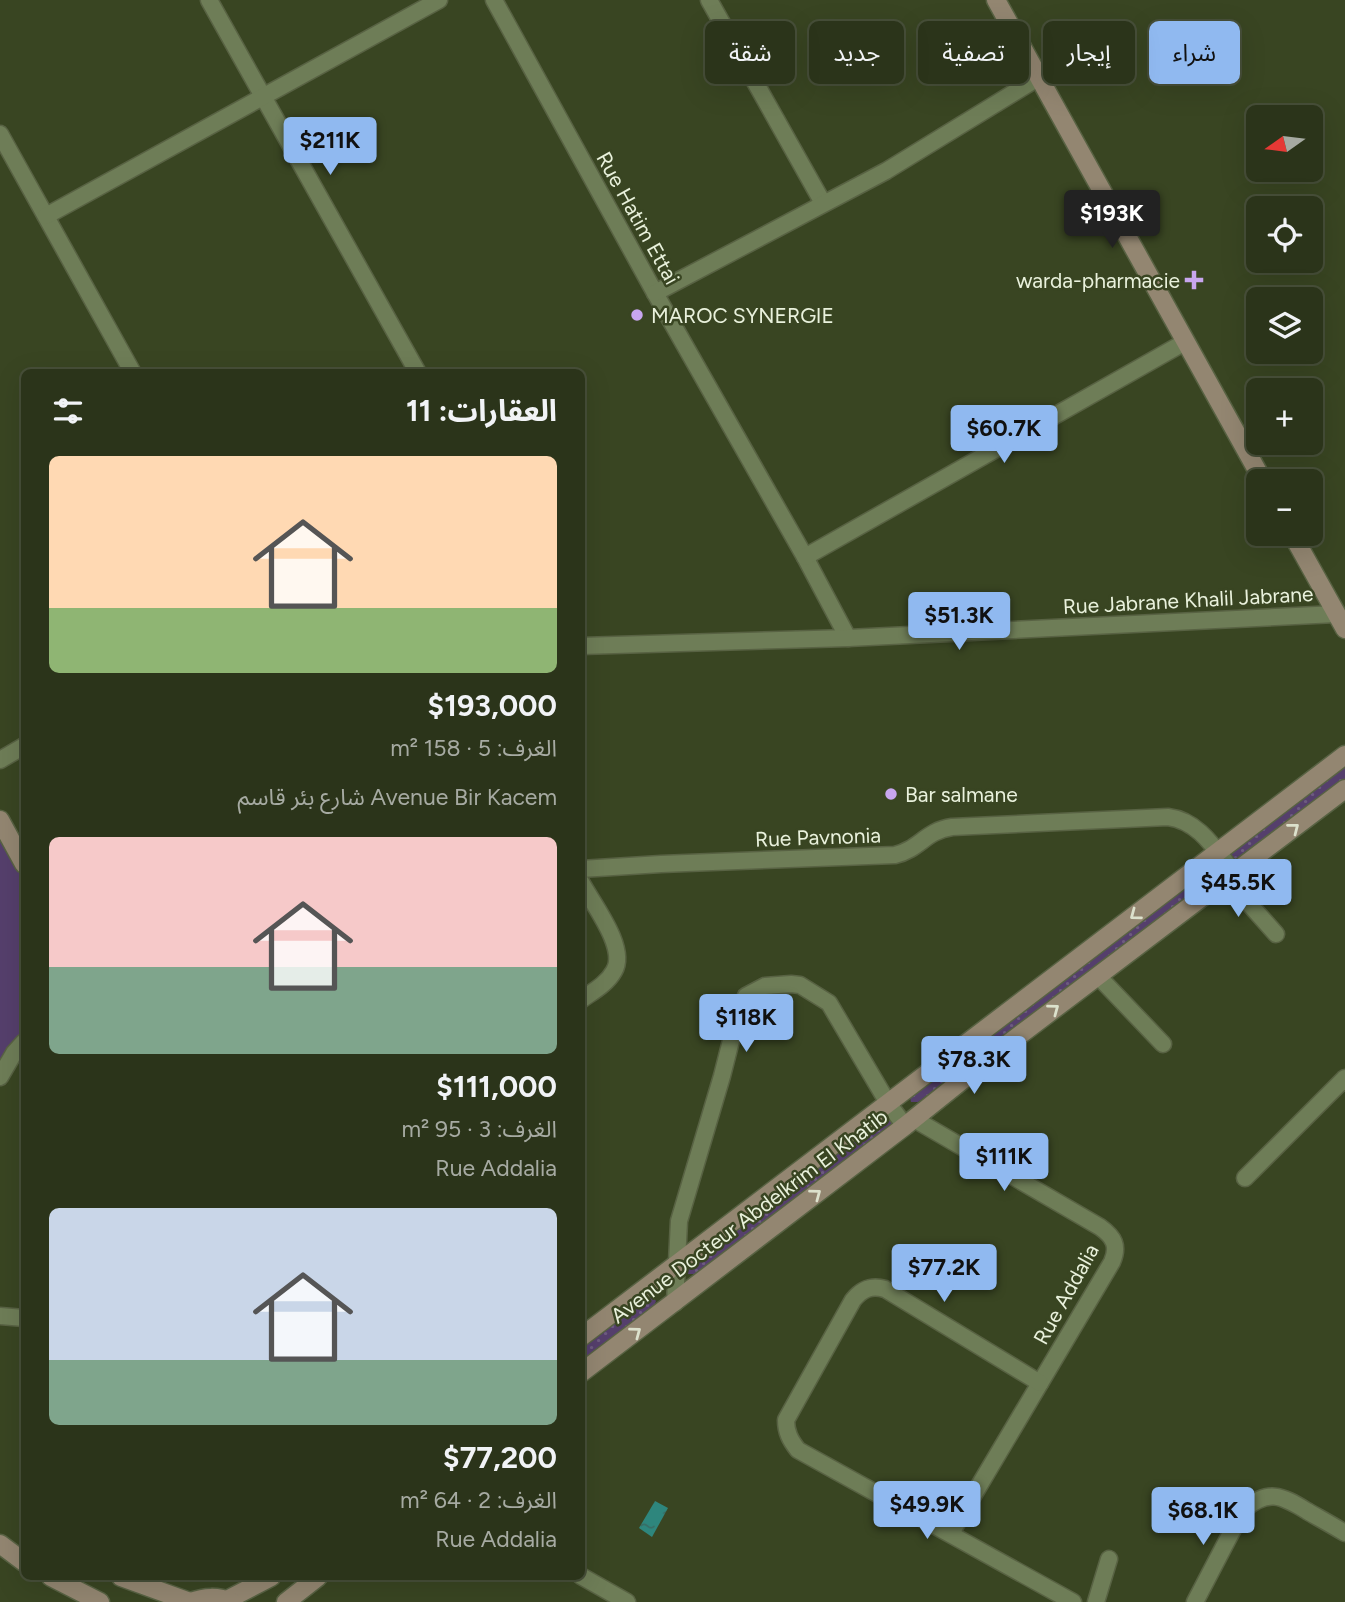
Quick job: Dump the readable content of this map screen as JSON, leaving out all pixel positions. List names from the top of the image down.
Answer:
{
  "streets": {
    "main road": ["Avenue Docteur Abdelkrim El Khatib"],
    "street": [
      "Rue Hatim Ettai",
      "Rue Jabrane Khalil Jabrane",
      "Rue Pavnonia",
      "Rue Addalia"
    ]
  },
  "crossings": [
    ["Rue Hatim Ettai", "Rue Jabrane Khalil Jabrane"],
    ["Rue Pavnonia", "Avenue Docteur Abdelkrim El Khatib"],
    ["Avenue Docteur Abdelkrim El Khatib", "Rue Addalia"]
  ],
  "places": {
    "health": ["warda-pharmacie"],
    "other": ["MAROC SYNERGIE", "Bar salmane"]
  },
  "north": "left",
  "page": {
    "chip": [
      "شراء",
      "إيجار",
      "تصفية",
      "جديد",
      "شقة"
    ],
    "map_buttons": ["+", "−"],
    "price": [
      "$211K",
      "$193K",
      "$60.7K",
      "$51.3K",
      "$45.5K",
      "$118K",
      "$78.3K",
      "$111K",
      "$77.2K",
      "$49.9K",
      "$68.1K"
    ],
    "heading": "العقارات: 11",
    "list": [
      {
        "name": "$193,000",
        "note": "الغرف: 5 · 158 m² · Avenue Bir Kacem شارع بئر قاسم"
      },
      {
        "name": "$111,000",
        "note": "الغرف: 3 · 95 m² · Rue Addalia"
      },
      {
        "name": "$77,200",
        "note": "الغرف: 2 · 64 m² · Rue Addalia"
      }
    ]
  }
}
